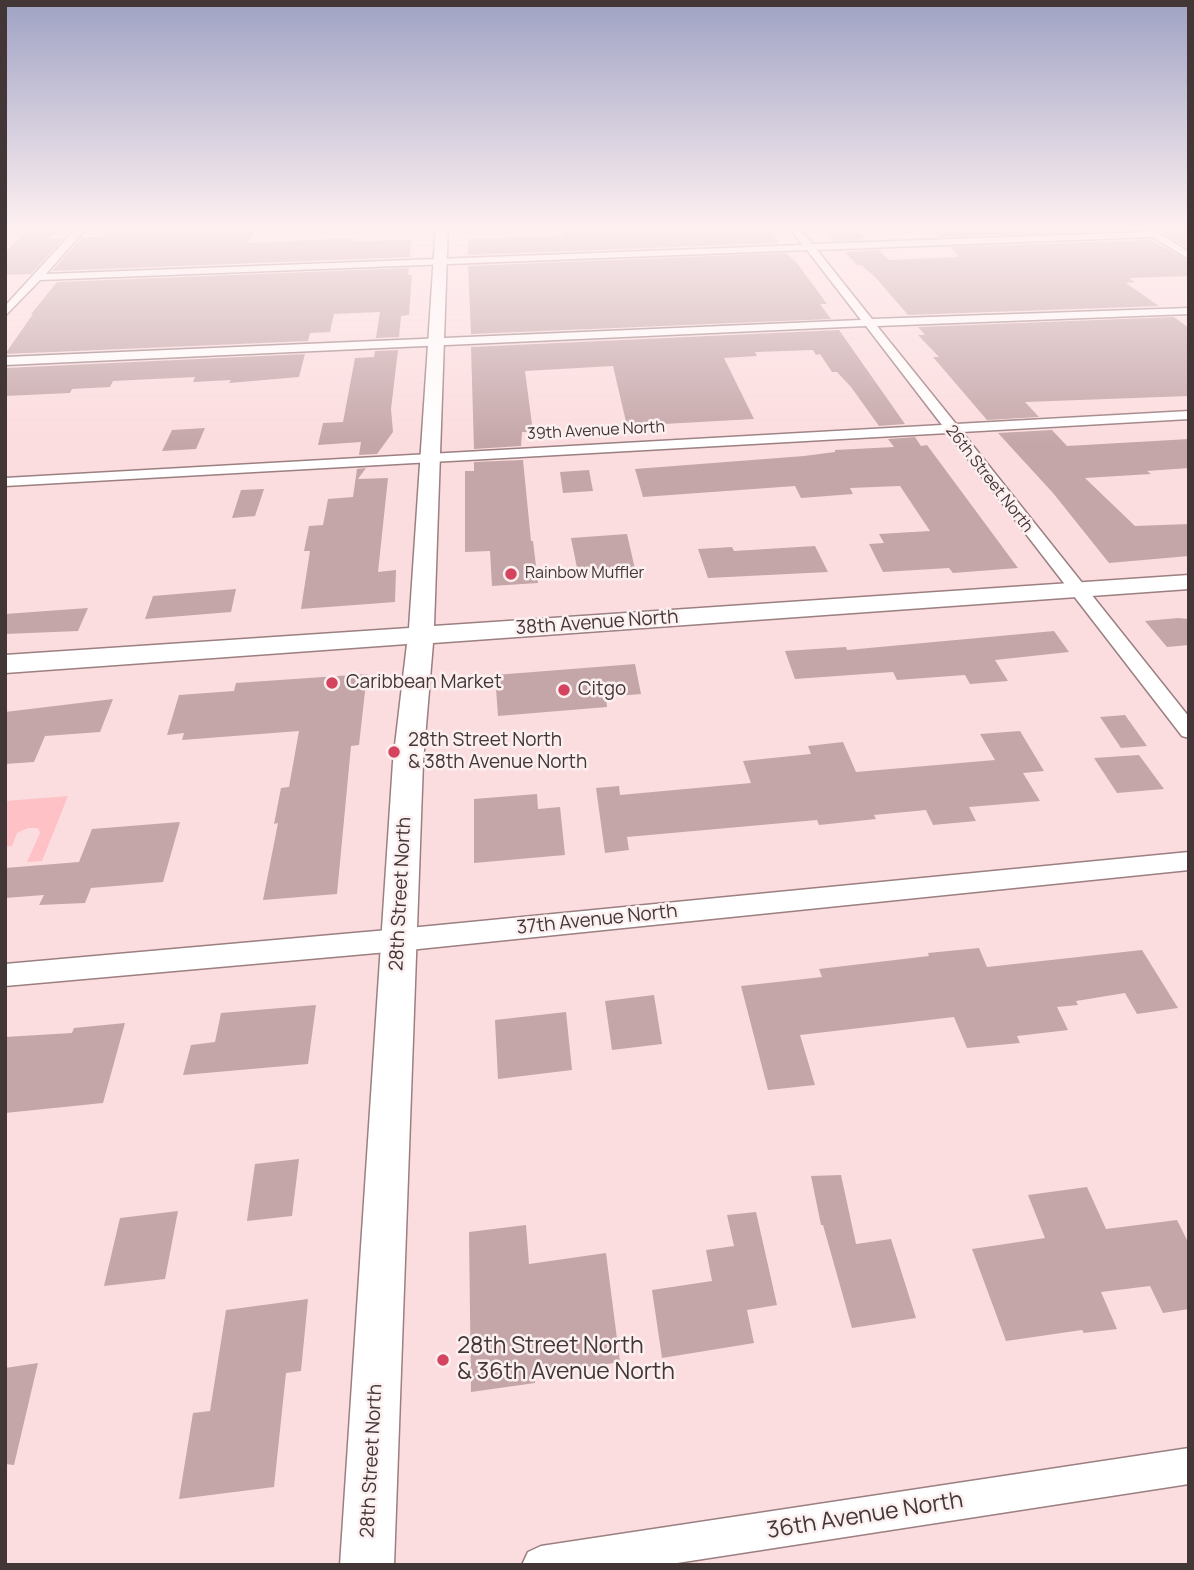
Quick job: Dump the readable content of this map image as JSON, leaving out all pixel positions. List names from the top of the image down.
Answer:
{
  "streets": {
    "street": [
      "39th Avenue North",
      "26th Street North",
      "38th Avenue North",
      "28th Street North",
      "37th Avenue North",
      "36th Avenue North"
    ]
  },
  "crossings": [
    ["39th Avenue North", "26th Street North"],
    ["39th Avenue North", "28th Street North"],
    ["26th Street North", "38th Avenue North"],
    ["38th Avenue North", "28th Street North"],
    ["28th Street North", "37th Avenue North"]
  ],
  "places": [
    "Rainbow Muffler",
    "Caribbean Market",
    "Citgo",
    "28th Street North & 38th Avenue North",
    "28th Street North & 36th Avenue North"
  ]
}
